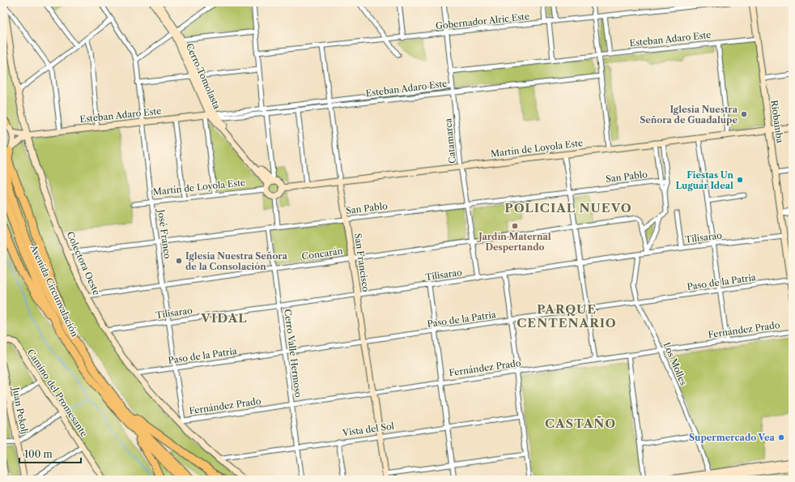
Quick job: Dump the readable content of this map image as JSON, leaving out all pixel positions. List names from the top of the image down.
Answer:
{
  "streets": {
    "highway": ["Avenida Circunvalación"],
    "main road": [
      "Esteban Adaro Este",
      "Cerro Tomolasta",
      "Riobamba",
      "Martín de Loyola Este",
      "San Francisco",
      "Colectora Oeste",
      "Camino del Promesante",
      "Juan Pekolj"
    ],
    "street": [
      "Gobernador Alric Este",
      "Catamarca",
      "San Pablo",
      "José Franco",
      "Tilisarao",
      "Concarán",
      "Paso de la Patria",
      "Fernández Prado",
      "Cerro Valle Hermoso",
      "Los Molles",
      "Vista del Sol"
    ]
  },
  "crossings": [
    ["Gobernador Alric Este", "Catamarca"],
    ["Gobernador Alric Este", "San Francisco"],
    ["Esteban Adaro Este", "Cerro Tomolasta"],
    ["Esteban Adaro Este", "Riobamba"],
    ["Esteban Adaro Este", "Catamarca"],
    ["Esteban Adaro Este", "José Franco"],
    ["Esteban Adaro Este", "San Francisco"],
    ["Esteban Adaro Este", "Colectora Oeste"],
    ["Cerro Tomolasta", "Martín de Loyola Este"],
    ["Riobamba", "Martín de Loyola Este"],
    ["Riobamba", "Tilisarao"],
    ["Riobamba", "Paso de la Patria"],
    ["Catamarca", "Martín de Loyola Este"],
    ["Catamarca", "San Pablo"],
    ["Catamarca", "Tilisarao"],
    ["Catamarca", "Concarán"],
    ["Martín de Loyola Este", "José Franco"],
    ["Martín de Loyola Este", "San Francisco"],
    ["San Pablo", "José Franco"],
    ["San Pablo", "San Francisco"],
    ["San Pablo", "Colectora Oeste"],
    ["San Pablo", "Cerro Valle Hermoso"],
    ["José Franco", "Tilisarao"],
    ["José Franco", "Concarán"],
    ["José Franco", "Colectora Oeste"],
    ["José Franco", "Paso de la Patria"],
    ["José Franco", "Fernández Prado"],
    ["Tilisarao", "San Francisco"],
    ["Tilisarao", "Colectora Oeste"],
    ["Tilisarao", "Cerro Valle Hermoso"],
    ["Tilisarao", "Los Molles"],
    ["Concarán", "San Francisco"],
    ["Concarán", "Colectora Oeste"],
    ["Concarán", "Cerro Valle Hermoso"],
    ["San Francisco", "Paso de la Patria"],
    ["San Francisco", "Fernández Prado"],
    ["San Francisco", "Vista del Sol"],
    ["Colectora Oeste", "Paso de la Patria"],
    ["Colectora Oeste", "Fernández Prado"],
    ["Colectora Oeste", "Vista del Sol"],
    ["Paso de la Patria", "Cerro Valle Hermoso"],
    ["Paso de la Patria", "Los Molles"],
    ["Fernández Prado", "Cerro Valle Hermoso"],
    ["Fernández Prado", "Los Molles"],
    ["Cerro Valle Hermoso", "Vista del Sol"]
  ],
  "districts": [
    "POLICIAL NUEVO",
    "PARQUE CENTENARIO",
    "VIDAL",
    "CASTAÑO"
  ],
  "places": [
    "Iglesia Nuestra Señora de Guadalupe",
    "Fiestas Un Luguar Ideal",
    "Jardín Maternal Despertando",
    "Iglesia Nuestra Señora de la Consolación",
    "Supermercado Vea"
  ],
  "scale_bar": "100 m"
}
